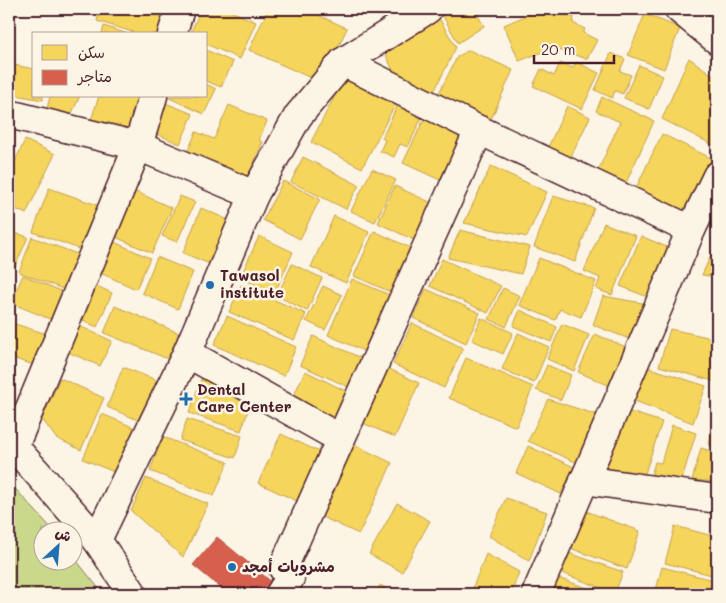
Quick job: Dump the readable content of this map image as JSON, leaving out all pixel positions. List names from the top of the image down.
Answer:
{
  "places": {
    "other": ["Tawasol institute", "مشروبات أمجد"],
    "health": ["Dental Care Center"]
  },
  "legend": ["سكن", "متاجر"],
  "scale_bar": "20 m",
  "north": "top right"
}
